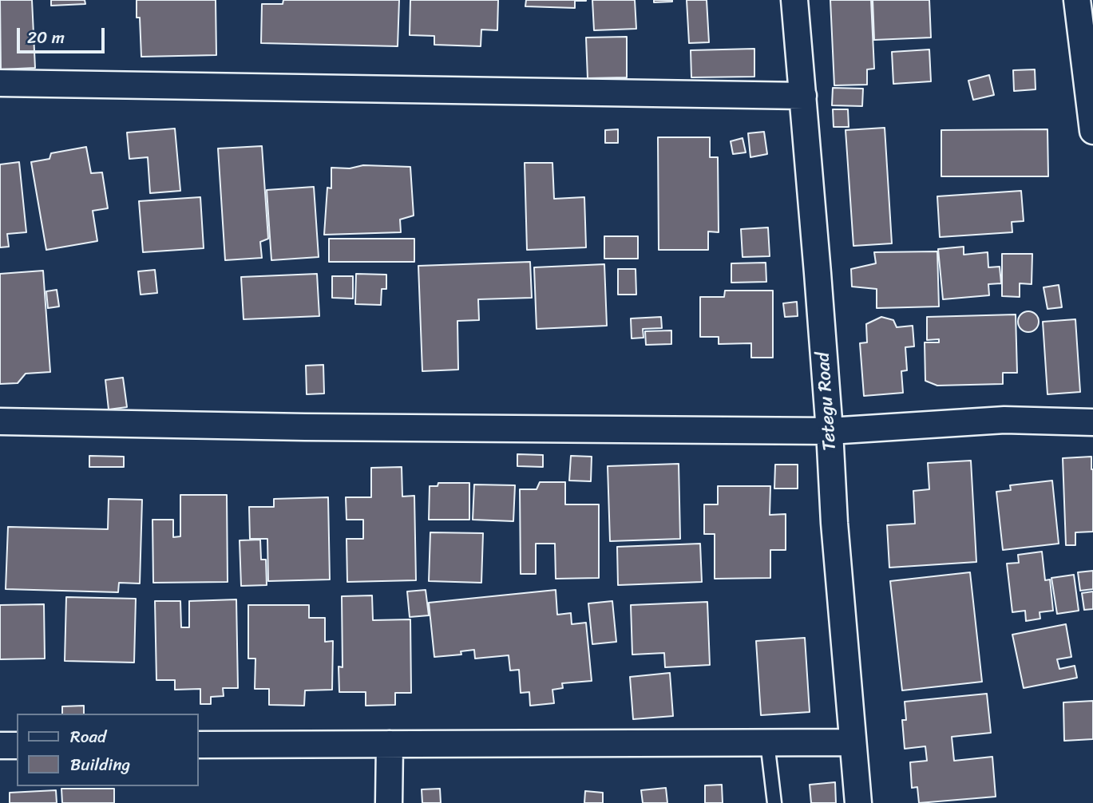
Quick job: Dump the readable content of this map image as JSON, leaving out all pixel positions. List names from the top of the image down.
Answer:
{
  "streets": {
    "street": ["Tetegu Road"]
  },
  "legend": ["Road", "Building"],
  "scale_bar": "20 m"
}
